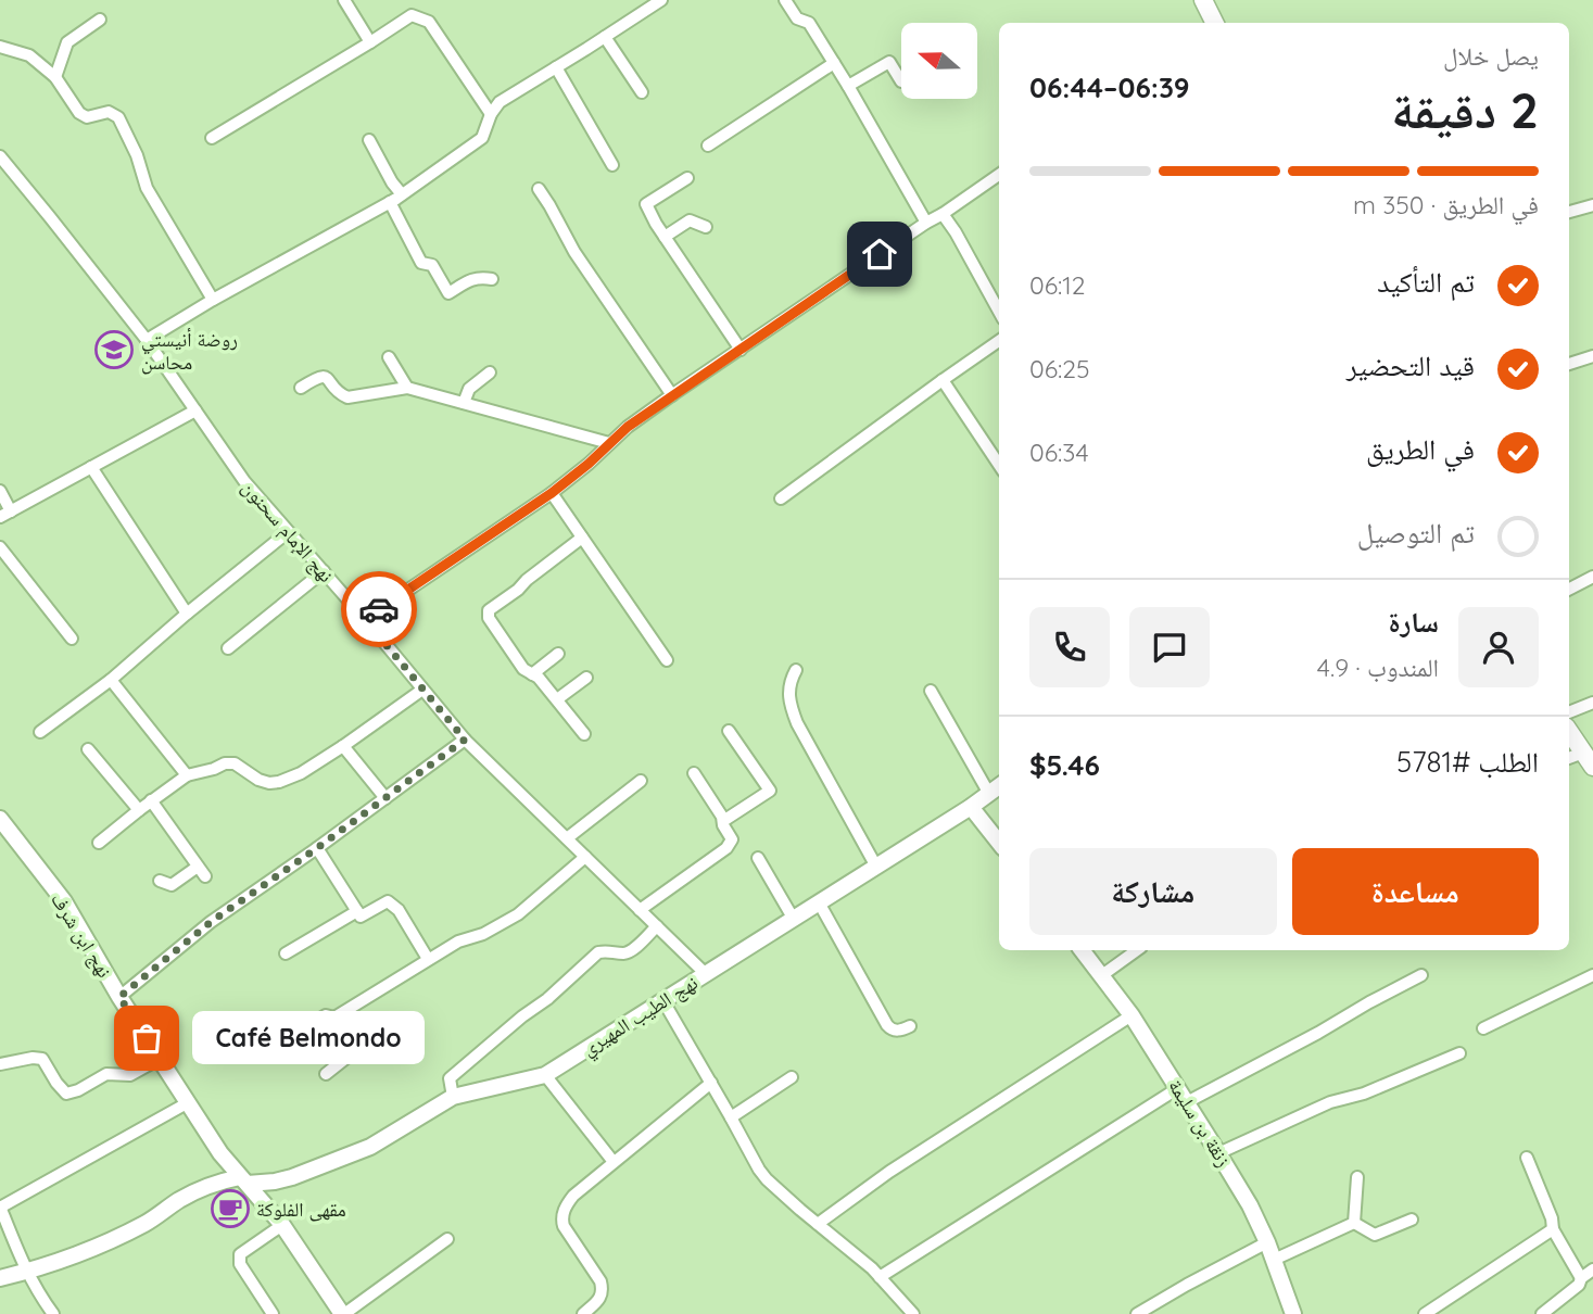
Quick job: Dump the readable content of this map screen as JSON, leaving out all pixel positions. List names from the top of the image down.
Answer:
{
  "streets": {
    "street": [
      "نهج الإمام سحنون",
      "نهج ابن شرف",
      "نهج الطيب المهيري",
      "زنقة بن سليمة"
    ]
  },
  "crossings": [
    ["نهج الإمام سحنون", "نهج الطيب المهيري"],
    ["نهج ابن شرف", "نهج الطيب المهيري"]
  ],
  "places": {
    "school or university": ["روضة أنيستي محاسن"],
    "other": ["Café Belmondo"],
    "cafe": ["مقهى الفلوكة"]
  },
  "north": "left",
  "page": {
    "heading": ["2 دقيقة", "يصل خلال", "06:39–06:44"],
    "panel": [
      "سارة",
      "المندوب · 4.9",
      "الطلب #5781",
      "$5.46"
    ],
    "bar": "في الطريق · 350 m",
    "list": [
      ["تم التأكيد", "06:12"],
      ["قيد التحضير", "06:25"],
      ["في الطريق", "06:34"],
      "تم التوصيل"
    ],
    "buttons": ["مساعدة", "مشاركة"],
    "bubble": "Café Belmondo"
  }
}
